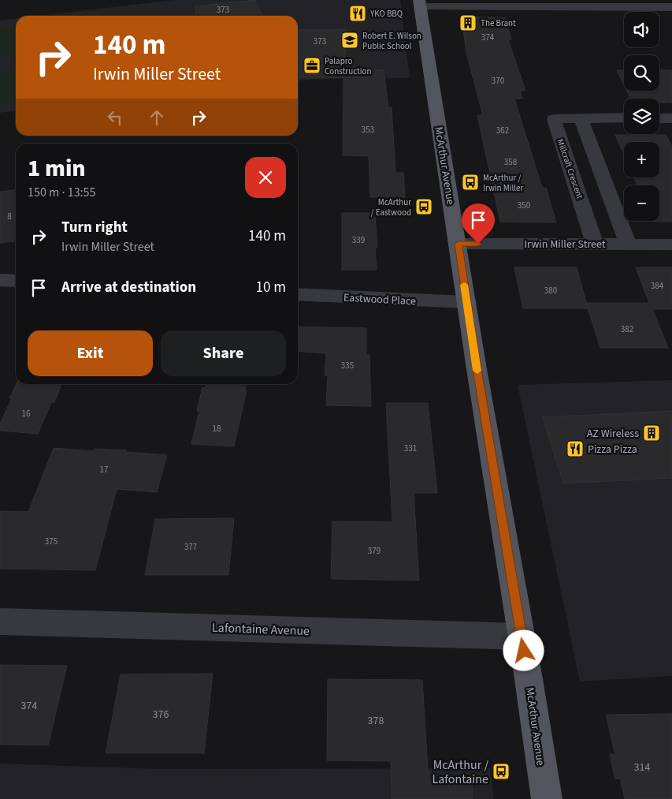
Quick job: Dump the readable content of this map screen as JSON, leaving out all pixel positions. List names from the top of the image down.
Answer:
{
  "streets": {
    "main road": ["McArthur Avenue"],
    "street": [
      "Millcraft Crescent",
      "Irwin Miller Street",
      "Eastwood Place",
      "Lafontaine Avenue"
    ]
  },
  "crossings": [
    ["McArthur Avenue", "Irwin Miller Street"],
    ["McArthur Avenue", "Eastwood Place"],
    ["McArthur Avenue", "Lafontaine Avenue"],
    ["Millcraft Crescent", "Irwin Miller Street"]
  ],
  "places": {
    "restaurant": ["YKO BBQ", "Pizza Pizza"],
    "building": ["The Brant", "AZ Wireless"],
    "school or university": ["Robert E. Wilson Public School"],
    "office": ["Palapro Construction"],
    "bus stop": ["McArthur / Irwin Miller", "McArthur / Eastwood", "McArthur / Lafontaine"]
  },
  "house_numbers": [
    "373",
    "374",
    "373",
    "370",
    "353",
    "362",
    "358",
    "350",
    "8",
    "339",
    "384",
    "380",
    "382",
    "335",
    "16",
    "18",
    "331",
    "17",
    "375",
    "377",
    "379",
    "374",
    "376",
    "378",
    "314"
  ],
  "page": {
    "map_buttons": ["+", "−"],
    "turn": ["140 m", "Irwin Miller Street"],
    "heading": ["1 min", "150 m · 13:55"],
    "list": [
      {
        "name": "Turn right",
        "note": "Irwin Miller Street",
        "value": "140 m"
      },
      {
        "name": "Arrive at destination",
        "value": "10 m"
      }
    ],
    "buttons": ["Exit", "Share"]
  }
}
